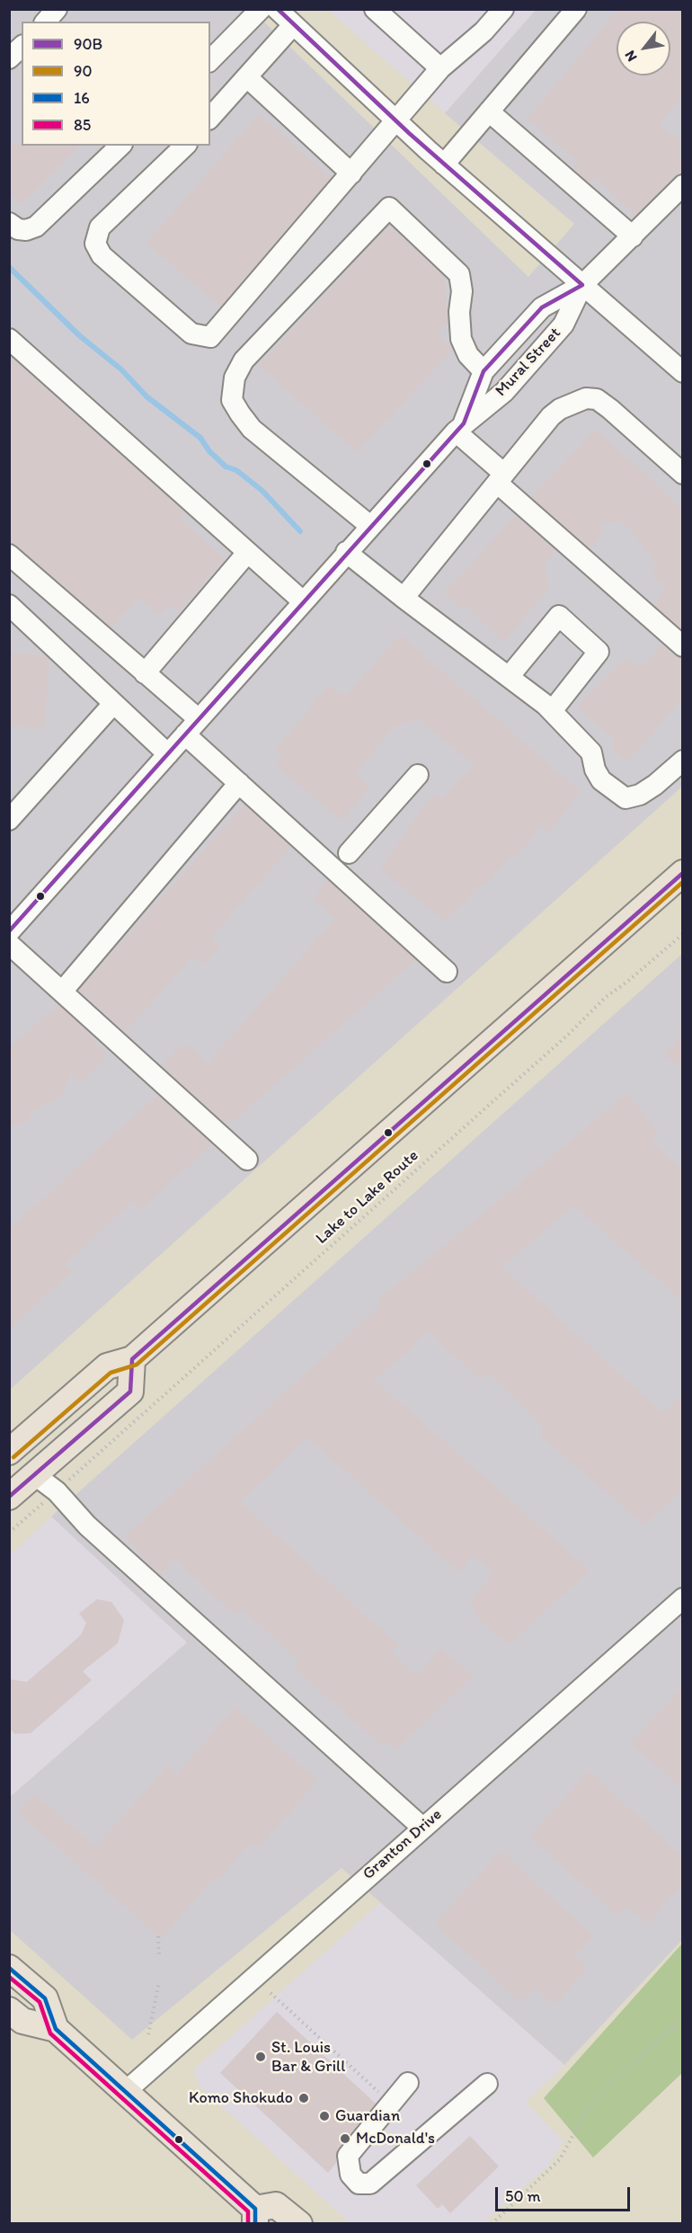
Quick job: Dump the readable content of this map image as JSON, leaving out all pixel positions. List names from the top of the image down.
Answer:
{
  "streets": {
    "street": ["Mural Street", "Granton Drive"],
    "path": ["Lake to Lake Route"]
  },
  "places": [
    "St. Louis Bar & Grill",
    "Komo Shokudo",
    "Guardian",
    "McDonald's"
  ],
  "lines": [
    "transit line 90B",
    "transit line 90",
    "transit line 16",
    "transit line 85"
  ],
  "legend": [
    "90B",
    "90",
    "16",
    "85"
  ],
  "scale_bar": "50 m",
  "north": "bottom left"
}
